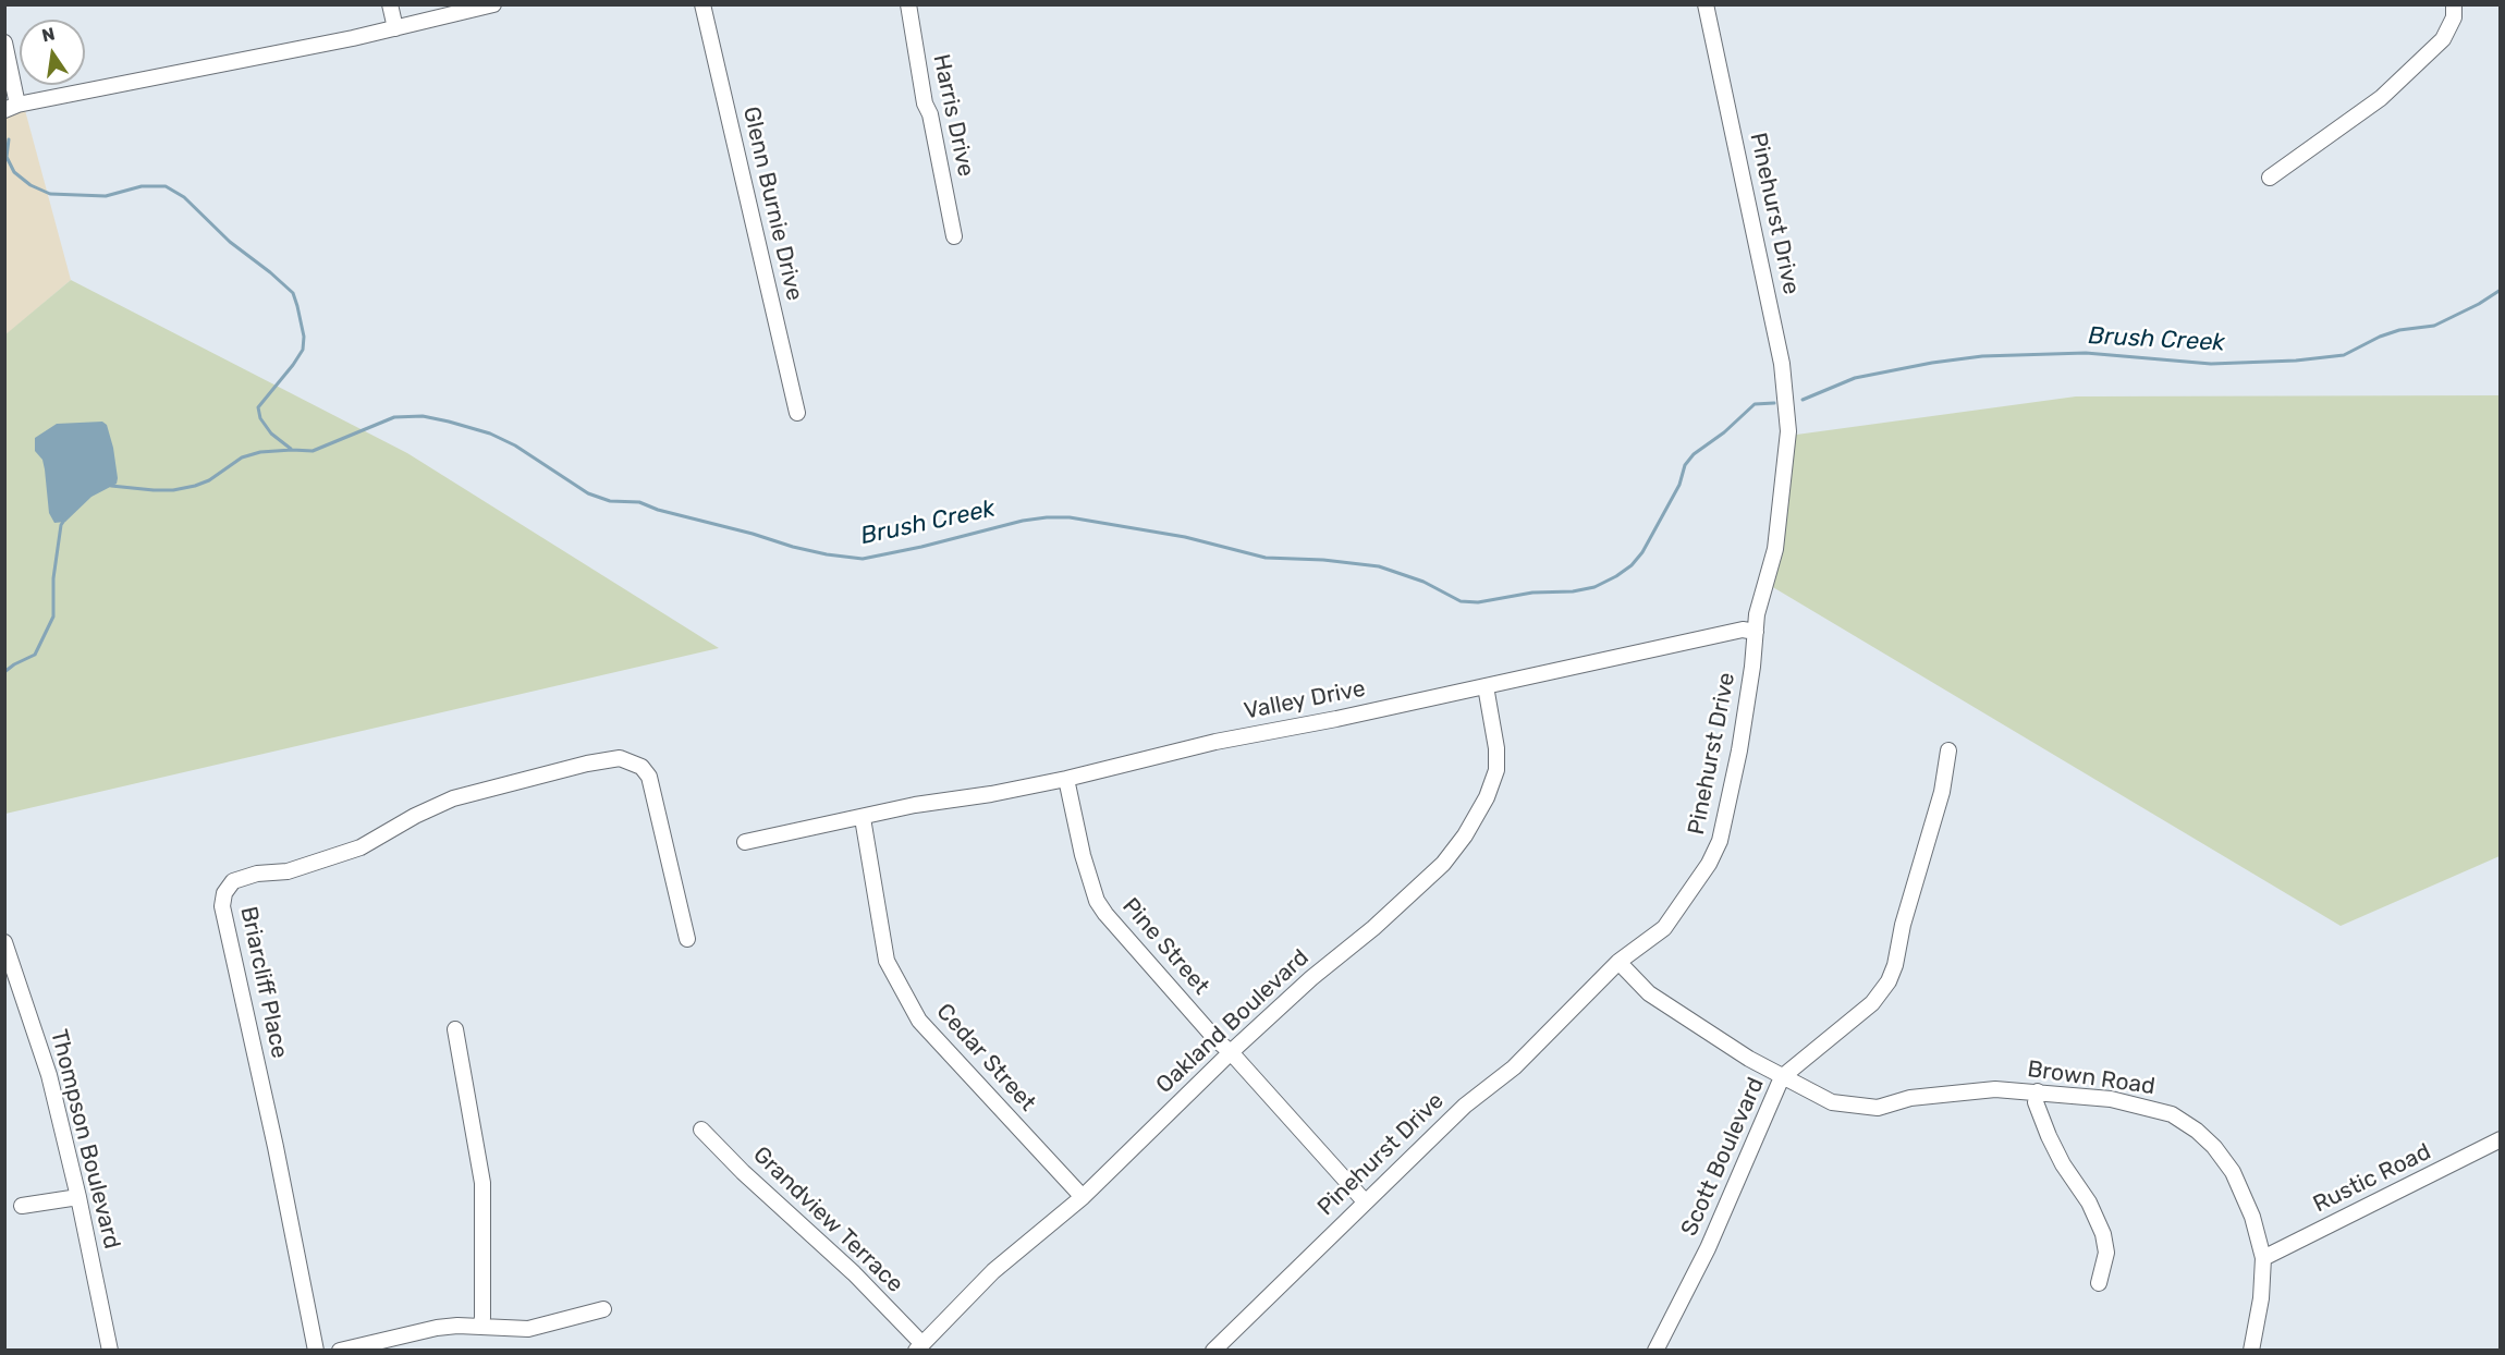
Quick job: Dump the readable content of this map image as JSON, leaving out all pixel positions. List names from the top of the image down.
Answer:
{
  "streets": {
    "street": [
      "Harris Drive",
      "Glenn Burnie Drive",
      "Pinehurst Drive",
      "Valley Drive",
      "Pine Street",
      "Briarcliff Place",
      "Oakland Boulevard",
      "Cedar Street",
      "Brown Road",
      "Thompson Boulevard",
      "Scott Boulevard",
      "Rustic Road",
      "Grandview Terrace"
    ]
  },
  "crossings": [
    ["Pinehurst Drive", "Valley Drive"],
    ["Pinehurst Drive", "Pine Street"],
    ["Pinehurst Drive", "Brown Road"],
    ["Valley Drive", "Pine Street"],
    ["Valley Drive", "Oakland Boulevard"],
    ["Valley Drive", "Cedar Street"],
    ["Pine Street", "Oakland Boulevard"],
    ["Oakland Boulevard", "Cedar Street"],
    ["Oakland Boulevard", "Grandview Terrace"],
    ["Brown Road", "Scott Boulevard"],
    ["Brown Road", "Rustic Road"]
  ],
  "water": ["Brush Creek"],
  "north": "top"
}
